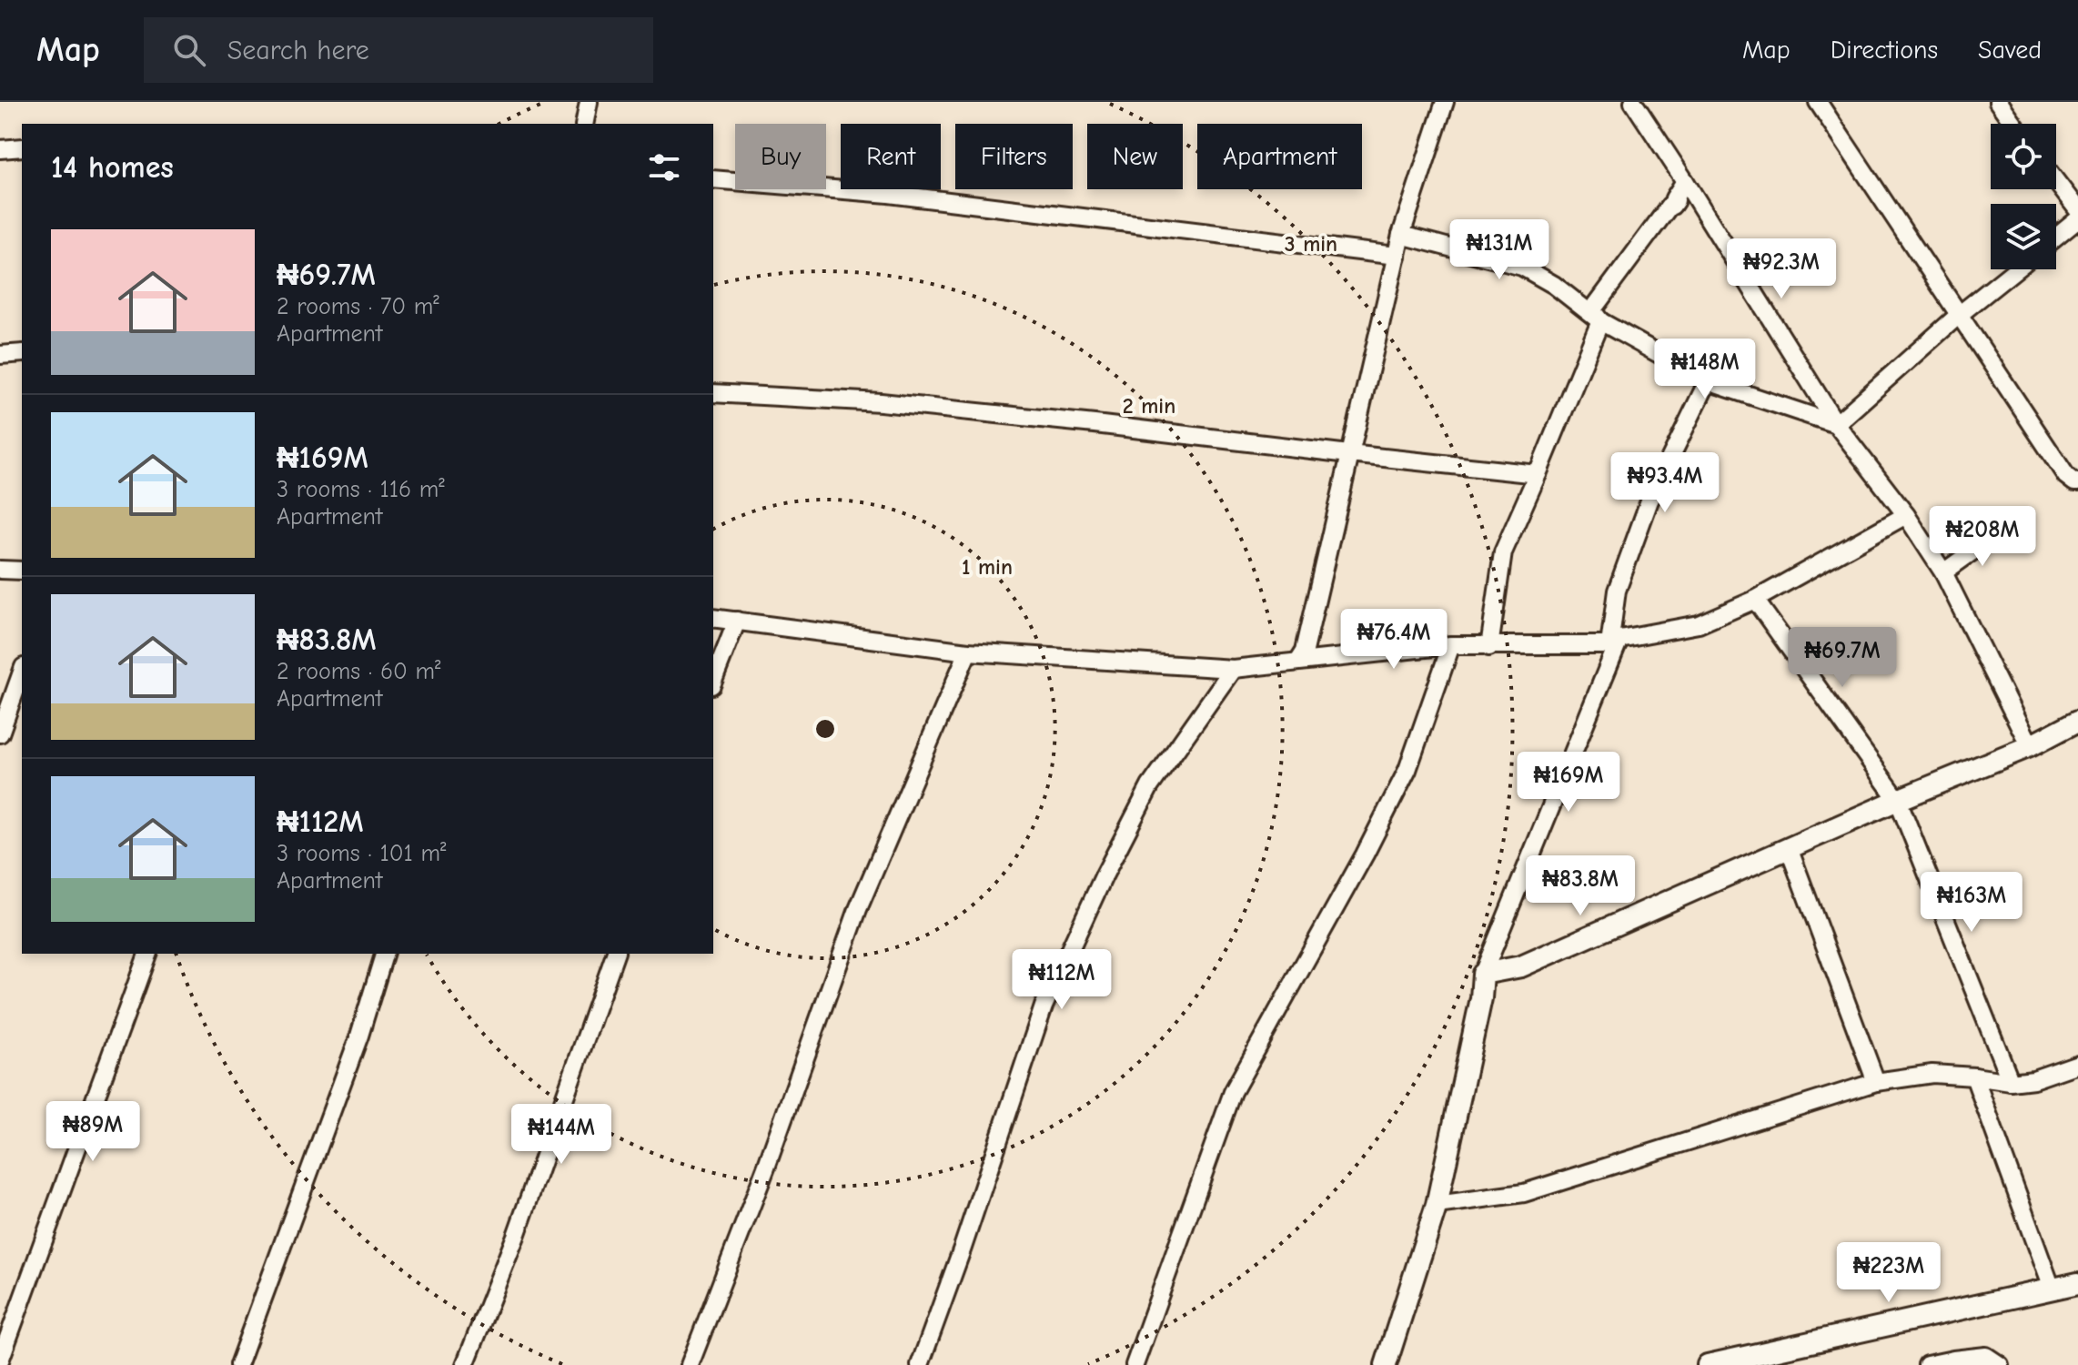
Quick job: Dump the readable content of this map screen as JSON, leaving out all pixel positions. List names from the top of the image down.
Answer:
{
  "page": {
    "header": "Map",
    "search": "Search here",
    "nav": ["Map", "Directions", "Saved"],
    "chip": [
      "Buy",
      "Rent",
      "Filters",
      "New",
      "Apartment"
    ],
    "heading": "14 homes",
    "list": [
      {
        "name": "₦69.7M",
        "note": "2 rooms · 70 m² · Apartment"
      },
      {
        "name": "₦169M",
        "note": "3 rooms · 116 m² · Apartment"
      },
      {
        "name": "₦83.8M",
        "note": "2 rooms · 60 m² · Apartment"
      },
      {
        "name": "₦112M",
        "note": "3 rooms · 101 m² · Apartment"
      }
    ],
    "price": [
      "₦131M",
      "₦92.3M",
      "₦148M",
      "₦93.4M",
      "₦208M",
      "₦76.4M",
      "₦69.7M",
      "₦169M",
      "₦83.8M",
      "₦163M",
      "₦112M",
      "₦89M",
      "₦144M",
      "₦223M"
    ]
  },
  "rings": ["3 min", "2 min", "1 min"]
}
